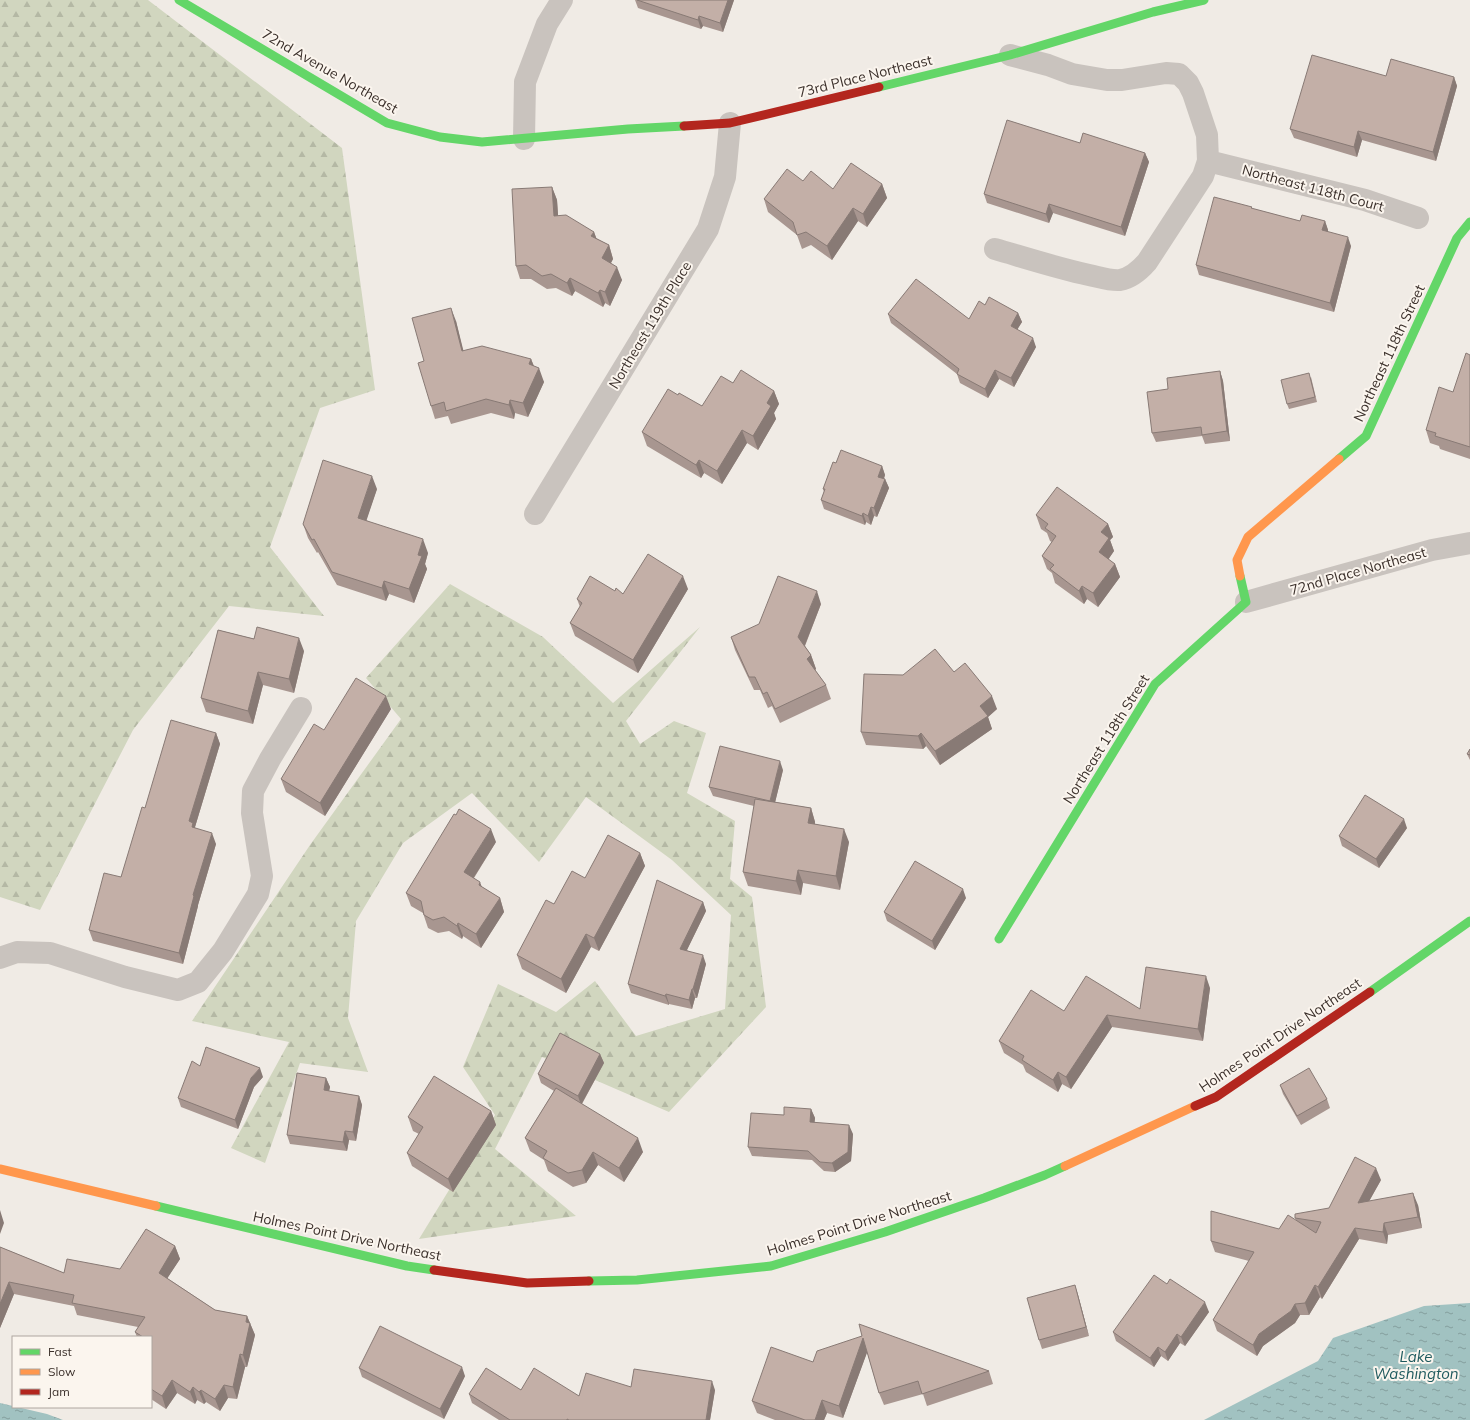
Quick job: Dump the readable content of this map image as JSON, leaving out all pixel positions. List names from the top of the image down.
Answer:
{
  "streets": {
    "street": [
      "72nd Avenue Northeast",
      "73rd Place Northeast",
      "Northeast 118th Court",
      "Northeast 119th Place",
      "Northeast 118th Street",
      "72nd Place Northeast",
      "Holmes Point Drive Northeast"
    ]
  },
  "crossings": [
    ["72nd Avenue Northeast", "73rd Place Northeast"],
    ["73rd Place Northeast", "Northeast 119th Place"],
    ["Northeast 118th Street", "72nd Place Northeast"]
  ],
  "water": ["Lake Washington"],
  "legend": ["Fast", "Slow", "Jam"]
}
